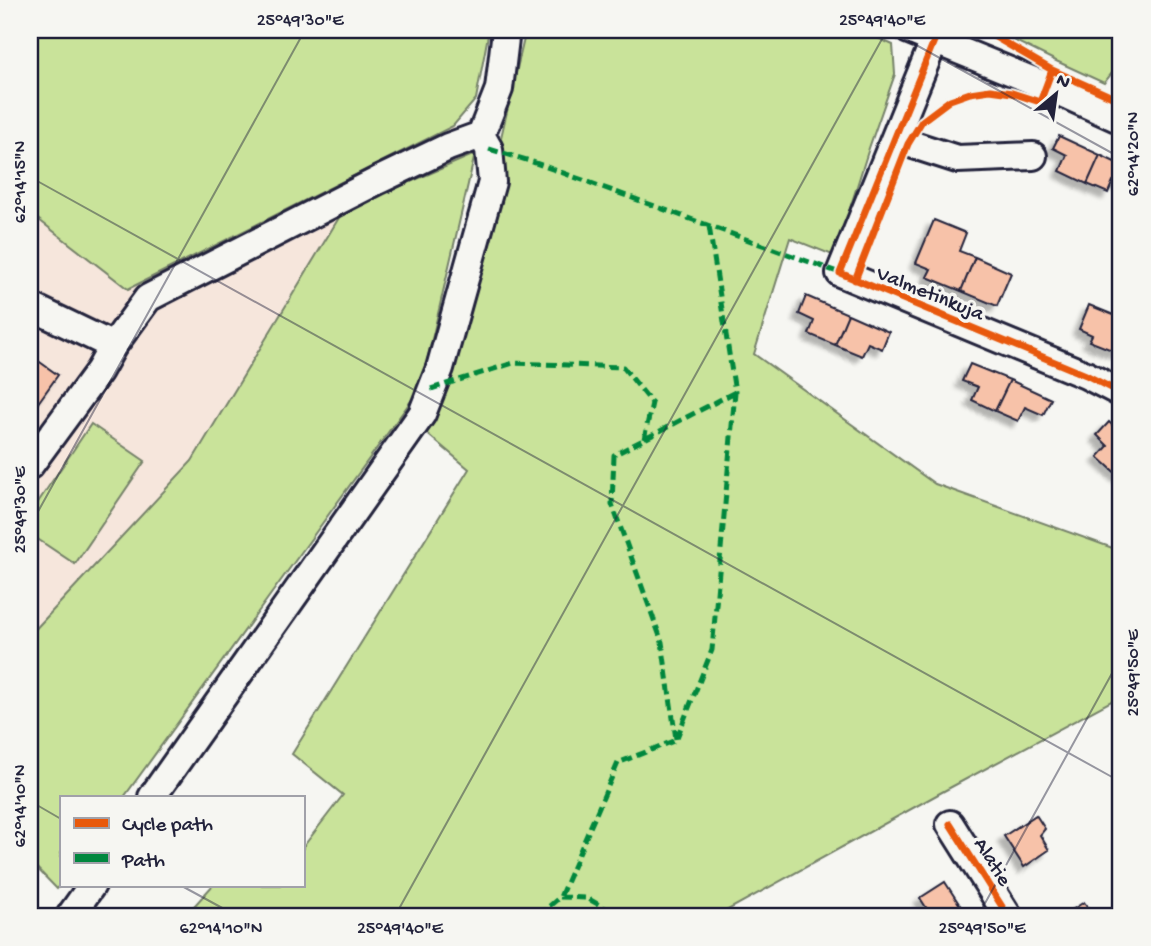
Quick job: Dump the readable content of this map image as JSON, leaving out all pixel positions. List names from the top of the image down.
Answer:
{
  "streets": {
    "street": ["Valmetinkuja", "Alatie"]
  },
  "legend": ["Cycle path", "Path"],
  "north": "top right",
  "coordinates": [
    "25°49'30\"E",
    "25°49'40\"E",
    "62°14'20\"N",
    "62°14'15\"N",
    "25°49'50\"E",
    "62°14'10\"N"
  ]
}
